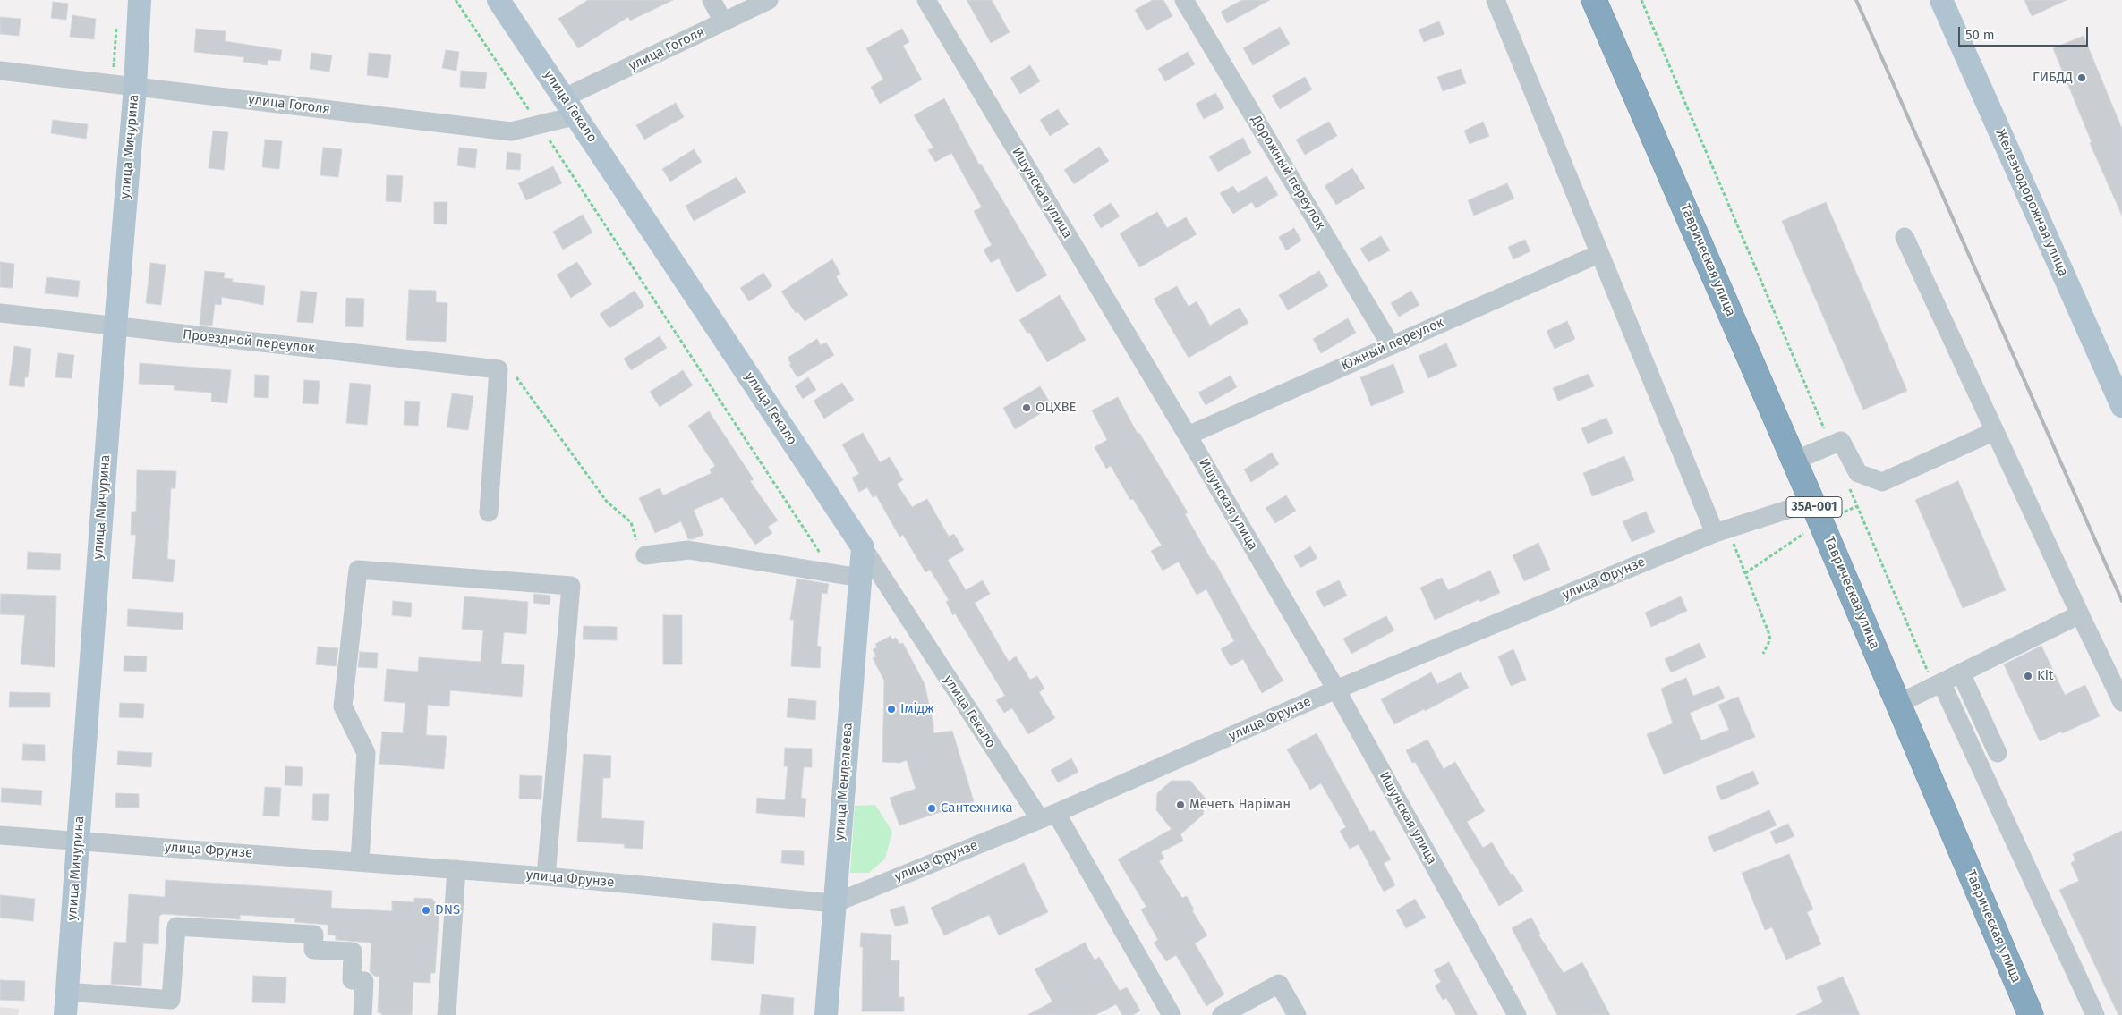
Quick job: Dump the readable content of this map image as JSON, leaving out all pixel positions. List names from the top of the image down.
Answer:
{
  "streets": {
    "highway": ["Таврическая улица", "35А-001"],
    "main road": [
      "улица Гекало",
      "улица Мичурина",
      "Железнодорожная улица",
      "улица Менделеева"
    ],
    "street": [
      "улица Гоголя",
      "Дорожный переулок",
      "Ишунская улица",
      "Проездной переулок",
      "Южный переулок",
      "улица Фрунзе"
    ]
  },
  "crossings": [
    ["улица Гоголя", "улица Гекало"],
    ["улица Гоголя", "улица Мичурина"],
    ["улица Гекало", "улица Фрунзе"],
    ["улица Гекало", "улица Менделеева"],
    ["улица Мичурина", "Проездной переулок"],
    ["улица Мичурина", "улица Фрунзе"],
    ["Дорожный переулок", "Южный переулок"],
    ["Ишунская улица", "Южный переулок"],
    ["Ишунская улица", "улица Фрунзе"],
    ["Таврическая улица", "улица Фрунзе"],
    ["улица Фрунзе", "улица Менделеева"]
  ],
  "places": [
    "ГИБДД",
    "ОЦХВЕ",
    "Kit",
    "Імідж",
    "Мечеть Наріман",
    "Сантехника",
    "DNS"
  ],
  "scale_bar": "50 m"
}
